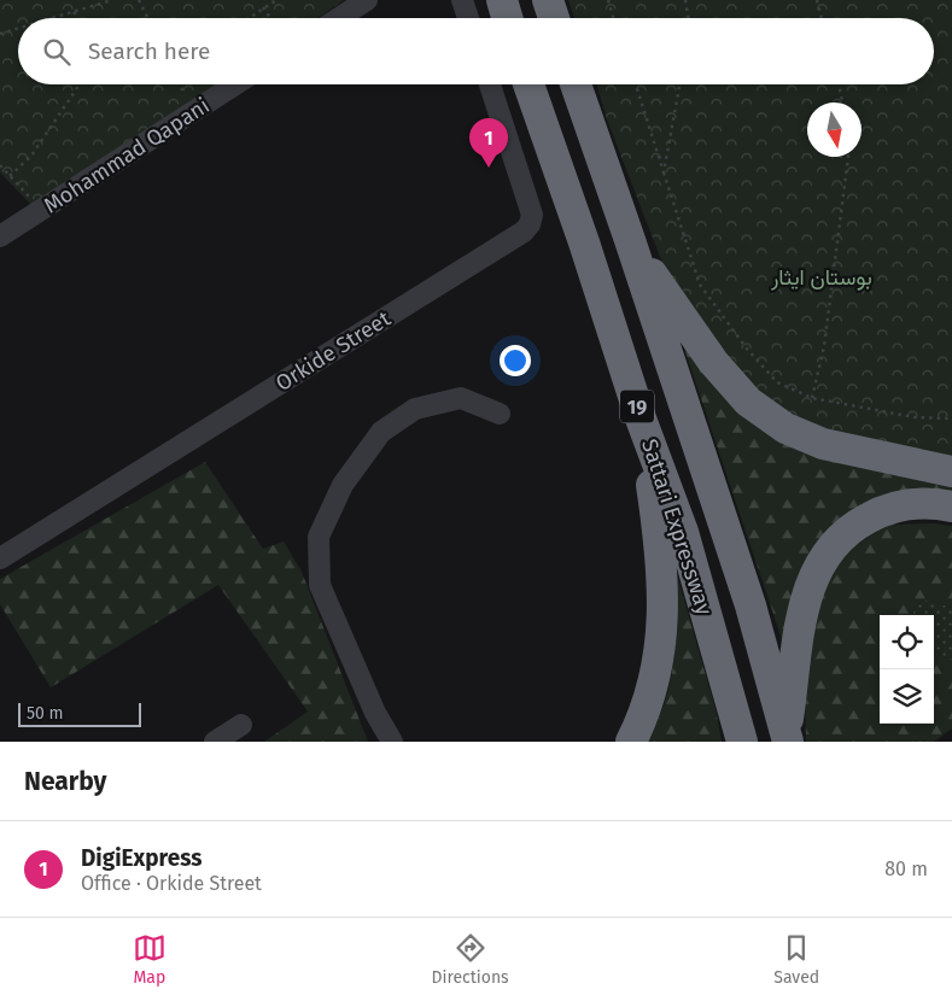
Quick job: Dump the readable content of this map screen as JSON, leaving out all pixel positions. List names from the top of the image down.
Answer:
{
  "streets": {
    "highway": ["19", "Sattari Expressway"],
    "street": ["Mohammad Qapani", "Orkide Street"]
  },
  "parks": ["بوستان ایثار"],
  "scale_bar": "50 m",
  "north": "bottom",
  "page": {
    "search": "Search here",
    "pins": "1",
    "scale": "50 m",
    "heading": "Nearby",
    "list": [
      {
        "mark": "1",
        "name": "DigiExpress",
        "note": "Office · Orkide Street",
        "value": "80 m"
      }
    ],
    "nav": ["Map", "Directions", "Saved"]
  }
}
